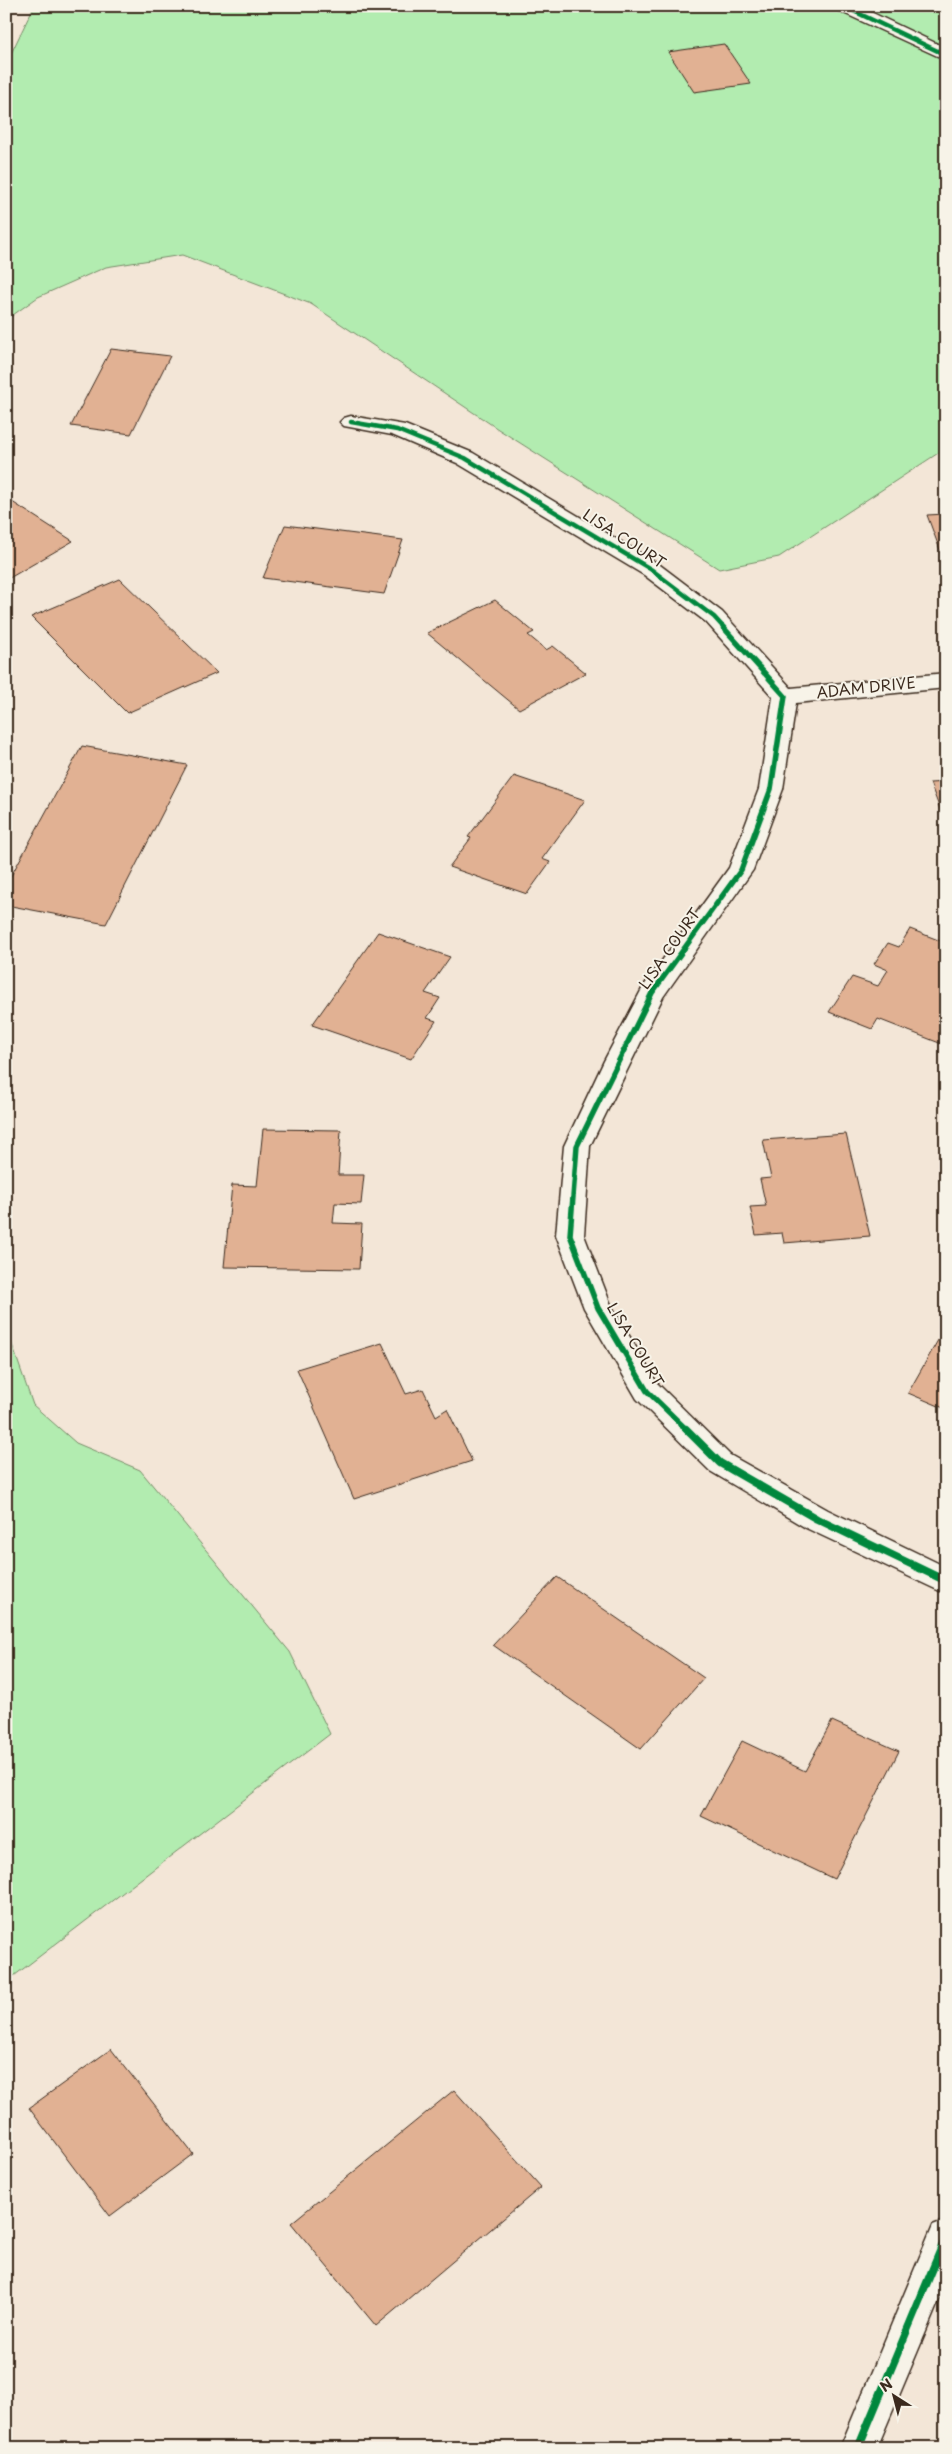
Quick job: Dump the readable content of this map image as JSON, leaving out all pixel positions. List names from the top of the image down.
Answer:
{
  "streets": {
    "street": ["LISA COURT", "ADAM DRIVE"]
  },
  "crossings": [
    ["LISA COURT", "ADAM DRIVE"]
  ],
  "north": "top left"
}
